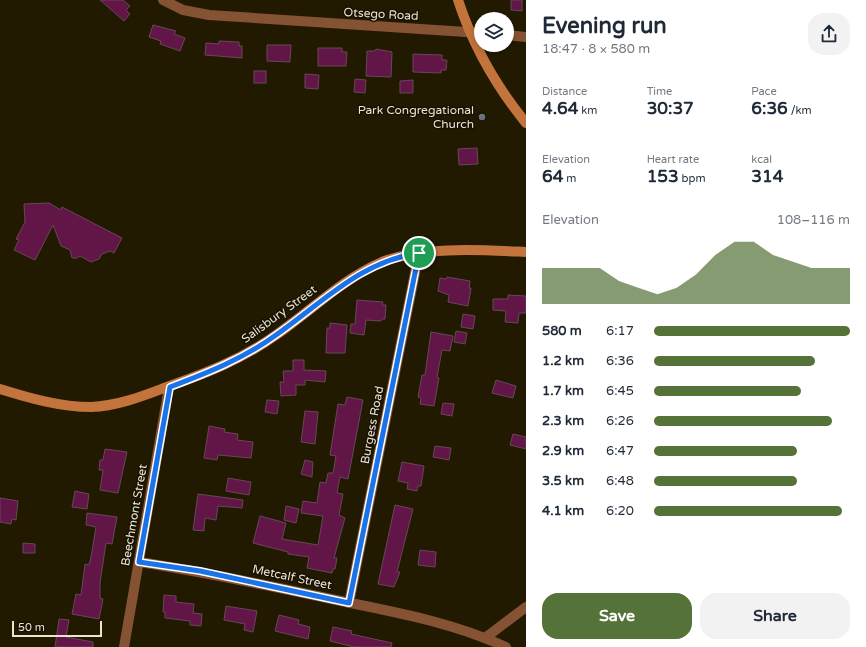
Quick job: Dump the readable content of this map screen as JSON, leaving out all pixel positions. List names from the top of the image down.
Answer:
{
  "streets": {
    "main road": ["Salisbury Street"],
    "street": [
      "Otsego Road",
      "Burgess Road",
      "Beechmont Street",
      "Metcalf Street"
    ]
  },
  "crossings": [
    ["Salisbury Street", "Burgess Road"],
    ["Salisbury Street", "Beechmont Street"],
    ["Burgess Road", "Metcalf Street"],
    ["Beechmont Street", "Metcalf Street"]
  ],
  "places": ["Park Congregational Church"],
  "scale_bar": "50 m",
  "page": {
    "heading": ["Evening run", "18:47 · 8 × 580 m"],
    "stats": [
      ["Distance", "4.64 km"],
      ["Time", "30:37"],
      ["Pace", "6:36 /km"],
      ["Elevation", "64 m"],
      ["Heart rate", "153 bpm"],
      ["kcal", "314"]
    ],
    "chart": ["Elevation", "108–116 m"],
    "list": [
      {
        "name": "580 m",
        "note": "6:17"
      },
      {
        "name": "1.2 km",
        "note": "6:36"
      },
      {
        "name": "1.7 km",
        "note": "6:45"
      },
      {
        "name": "2.3 km",
        "note": "6:26"
      },
      {
        "name": "2.9 km",
        "note": "6:47"
      },
      {
        "name": "3.5 km",
        "note": "6:48"
      },
      {
        "name": "4.1 km",
        "note": "6:20"
      }
    ],
    "buttons": ["Save", "Share"],
    "scale": "50 m"
  }
}
